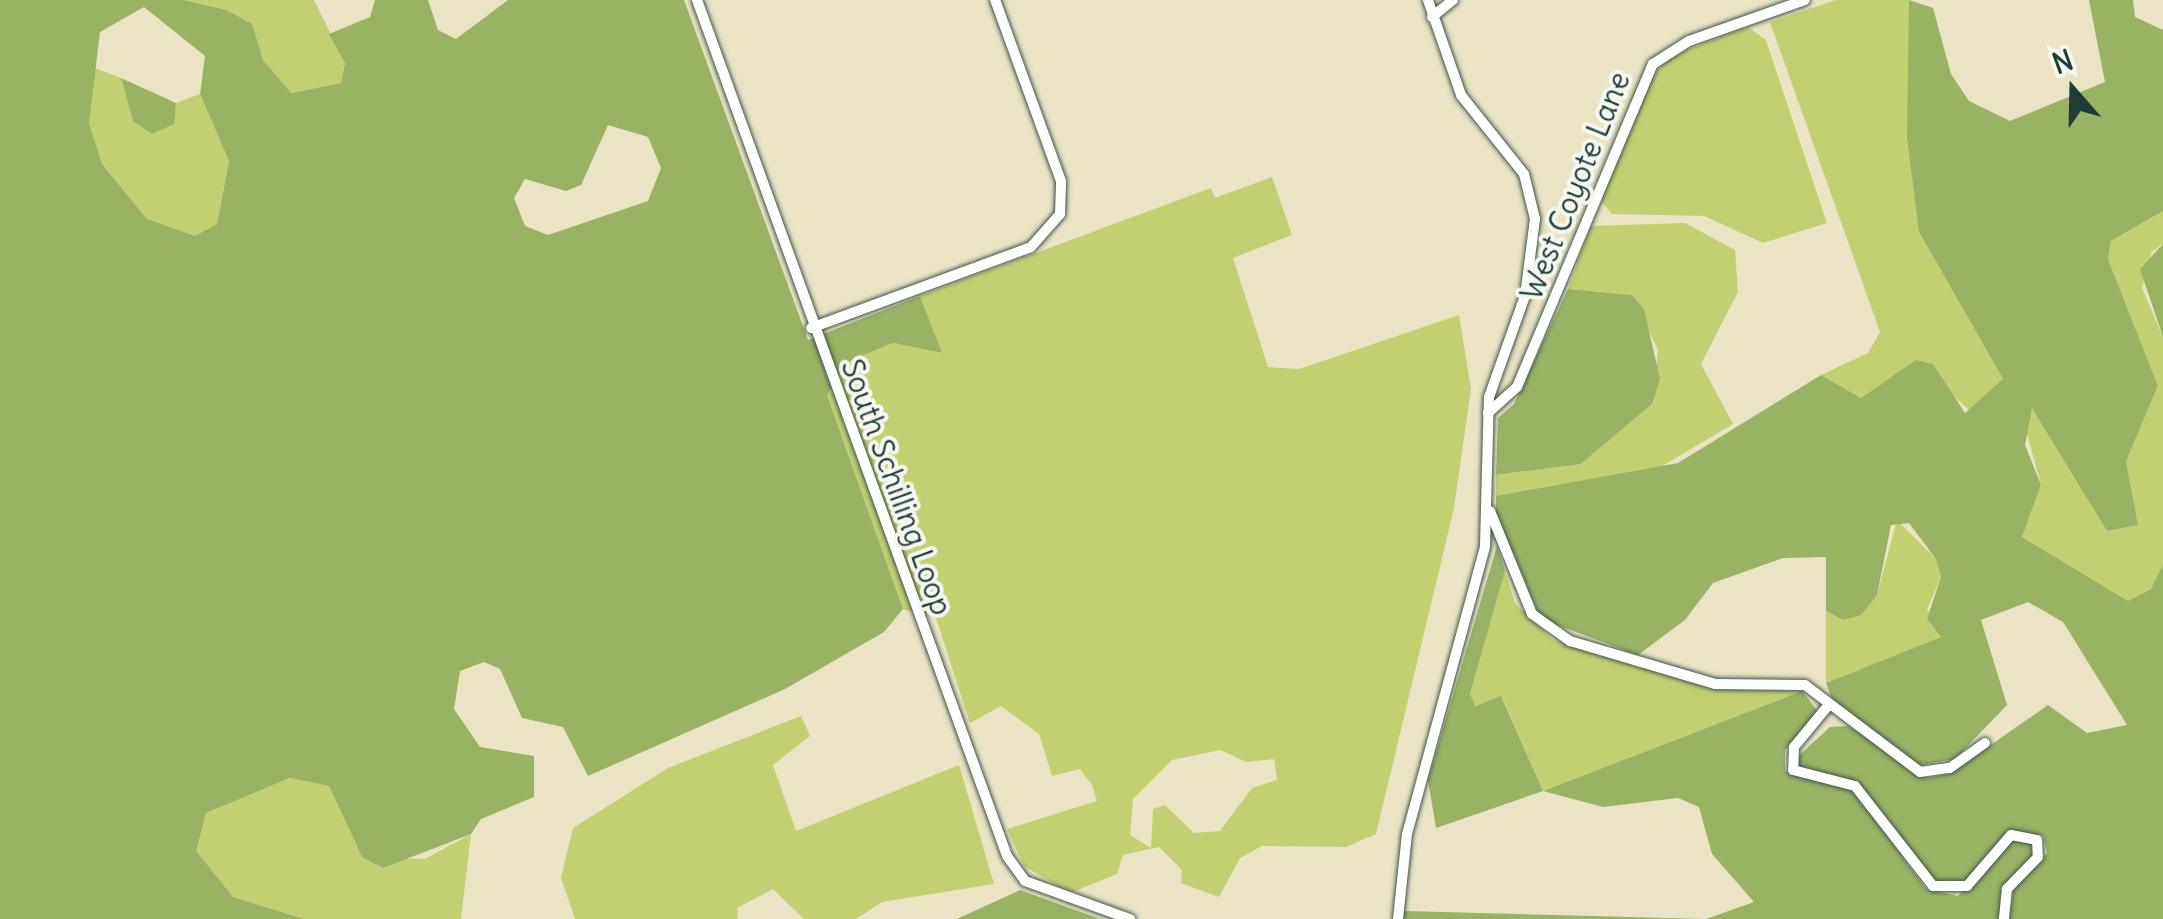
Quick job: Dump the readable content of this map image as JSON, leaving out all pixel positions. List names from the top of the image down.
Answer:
{
  "streets": {
    "street": ["West Coyote Lane", "South Schilling Loop"]
  },
  "north": "top"
}
